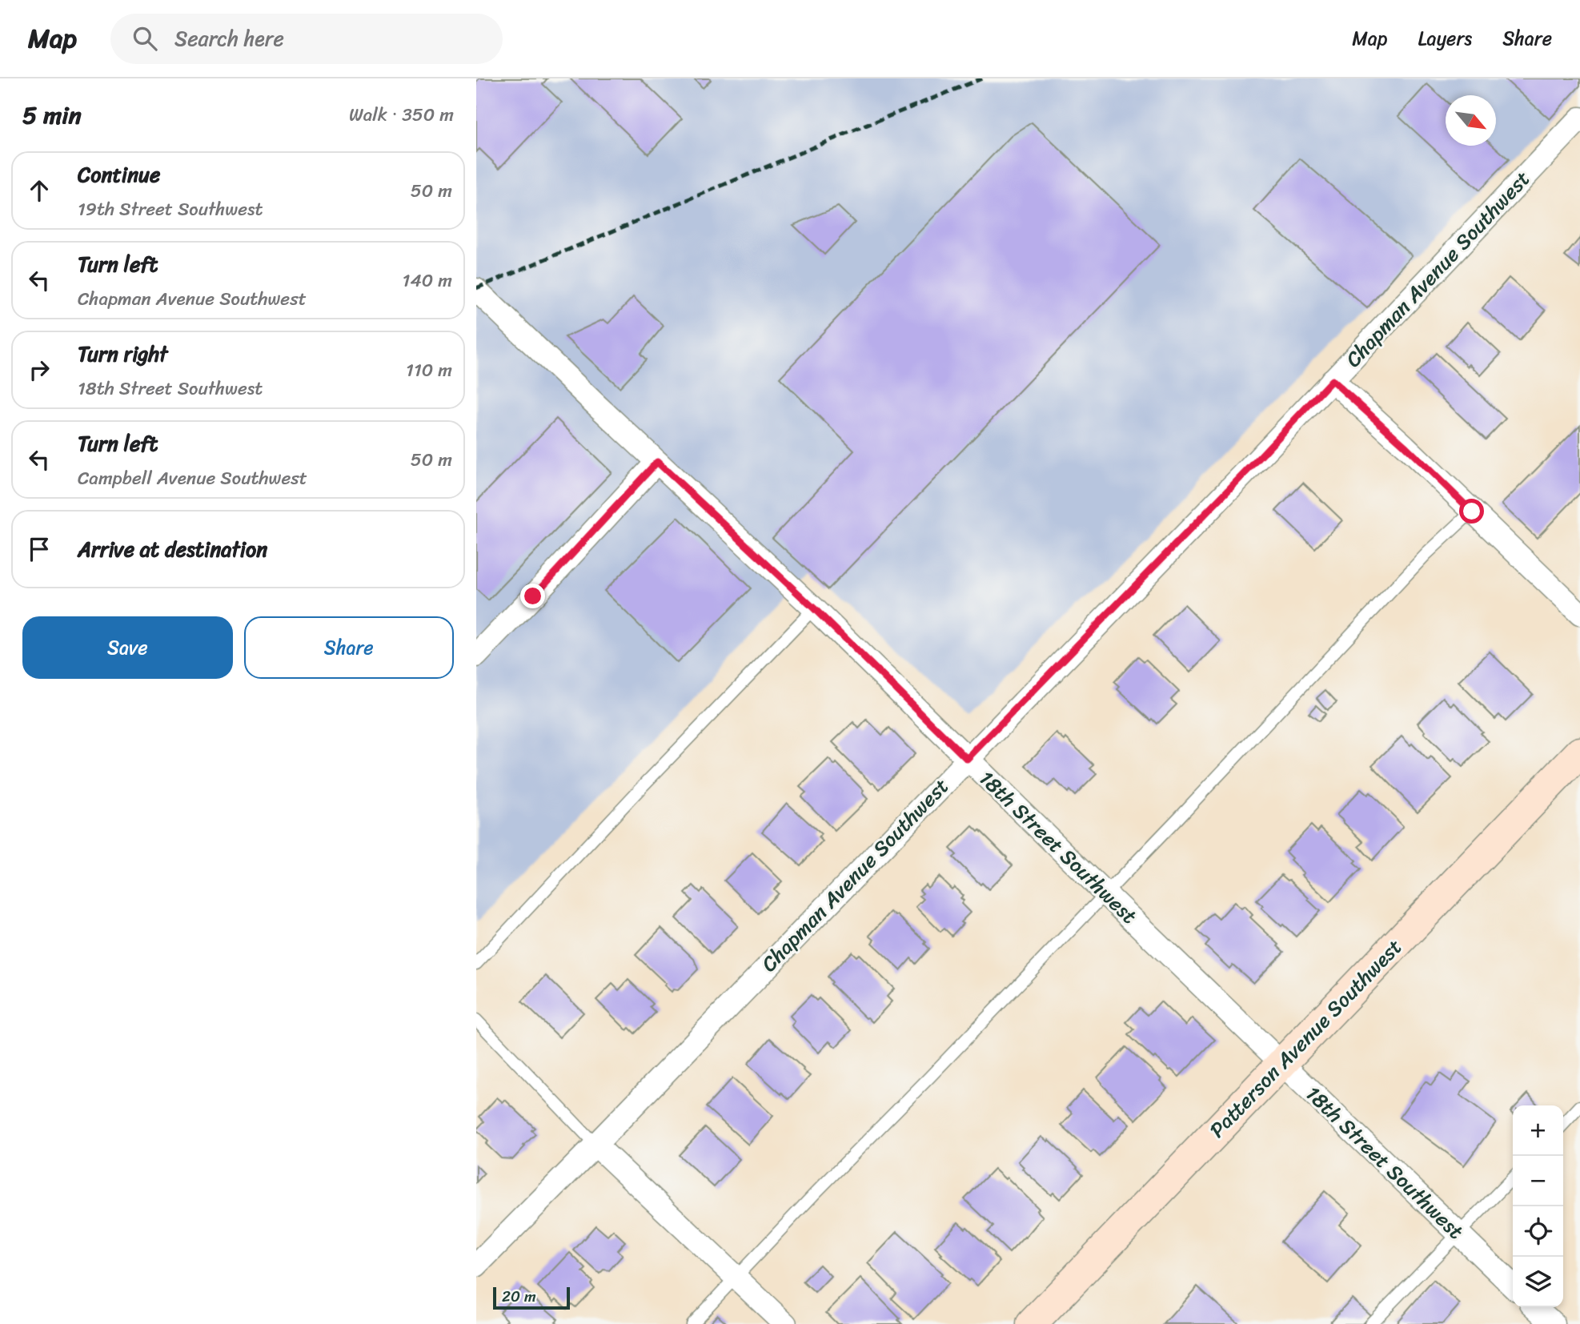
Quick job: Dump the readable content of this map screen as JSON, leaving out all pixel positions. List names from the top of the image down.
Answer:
{
  "streets": {
    "main road": ["Patterson Avenue Southwest"],
    "street": ["Chapman Avenue Southwest", "18th Street Southwest"]
  },
  "crossings": [
    ["Chapman Avenue Southwest", "18th Street Southwest"],
    ["18th Street Southwest", "Patterson Avenue Southwest"]
  ],
  "scale_bar": "20 m",
  "north": "bottom right",
  "page": {
    "header": "Map",
    "search": "Search here",
    "nav": ["Map", "Layers", "Share"],
    "heading": ["5 min", "Walk · 350 m"],
    "list": [
      ["Continue", "19th Street Southwest", "50 m"],
      ["Turn left", "Chapman Avenue Southwest", "140 m"],
      ["Turn right", "18th Street Southwest", "110 m"],
      ["Turn left", "Campbell Avenue Southwest", "50 m"],
      "Arrive at destination"
    ],
    "buttons": ["Save", "Share"],
    "map_buttons": ["+", "−"],
    "scale": "20 m"
  }
}
